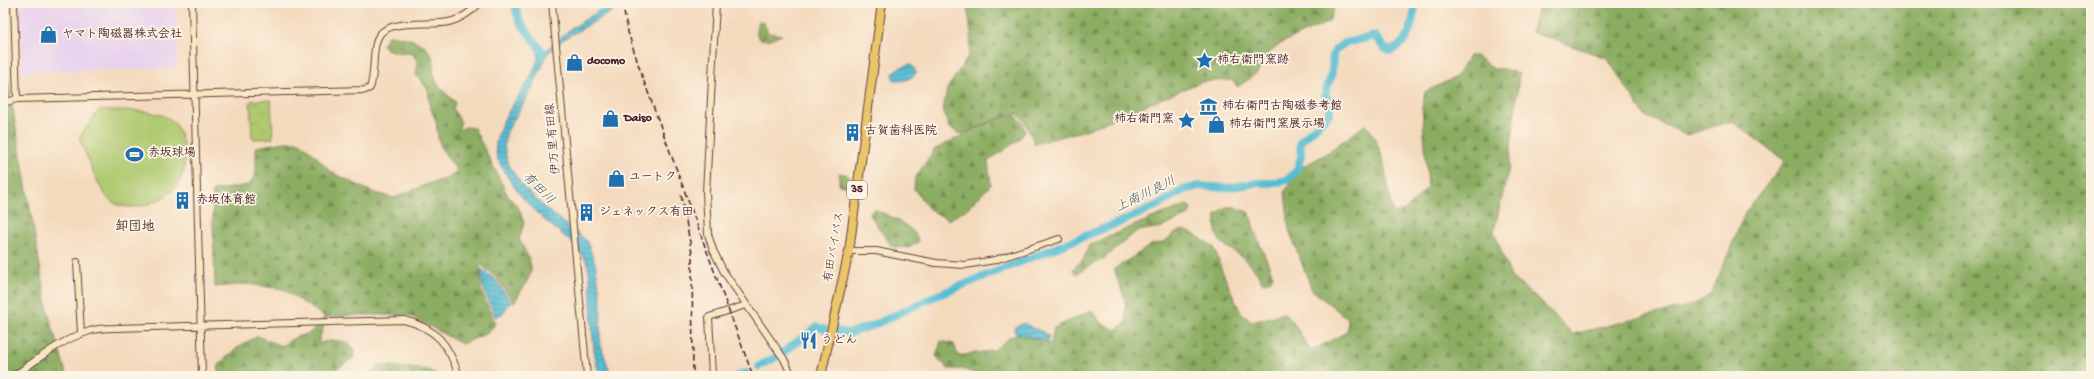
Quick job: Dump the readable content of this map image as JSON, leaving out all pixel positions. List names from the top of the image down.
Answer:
{
  "streets": {
    "highway": ["35", "有田バイパス"],
    "street": ["伊万里有田線"]
  },
  "districts": ["卸団地"],
  "water": ["有田川", "上南川良川"],
  "places": {
    "shop": [
      "ヤマト陶磁器株式会社",
      "docomo",
      "Daiso",
      "柿右衛門窯展示場",
      "ユートク"
    ],
    "place": ["柿右衛門窯跡", "柿右衛門窯"],
    "museum": ["柿右衛門古陶磁参考館"],
    "building": ["古賀歯科医院", "赤坂体育館", "ジェネックス有田"],
    "sports": ["赤坂球場"],
    "restaurant": ["うどん"]
  }
}
